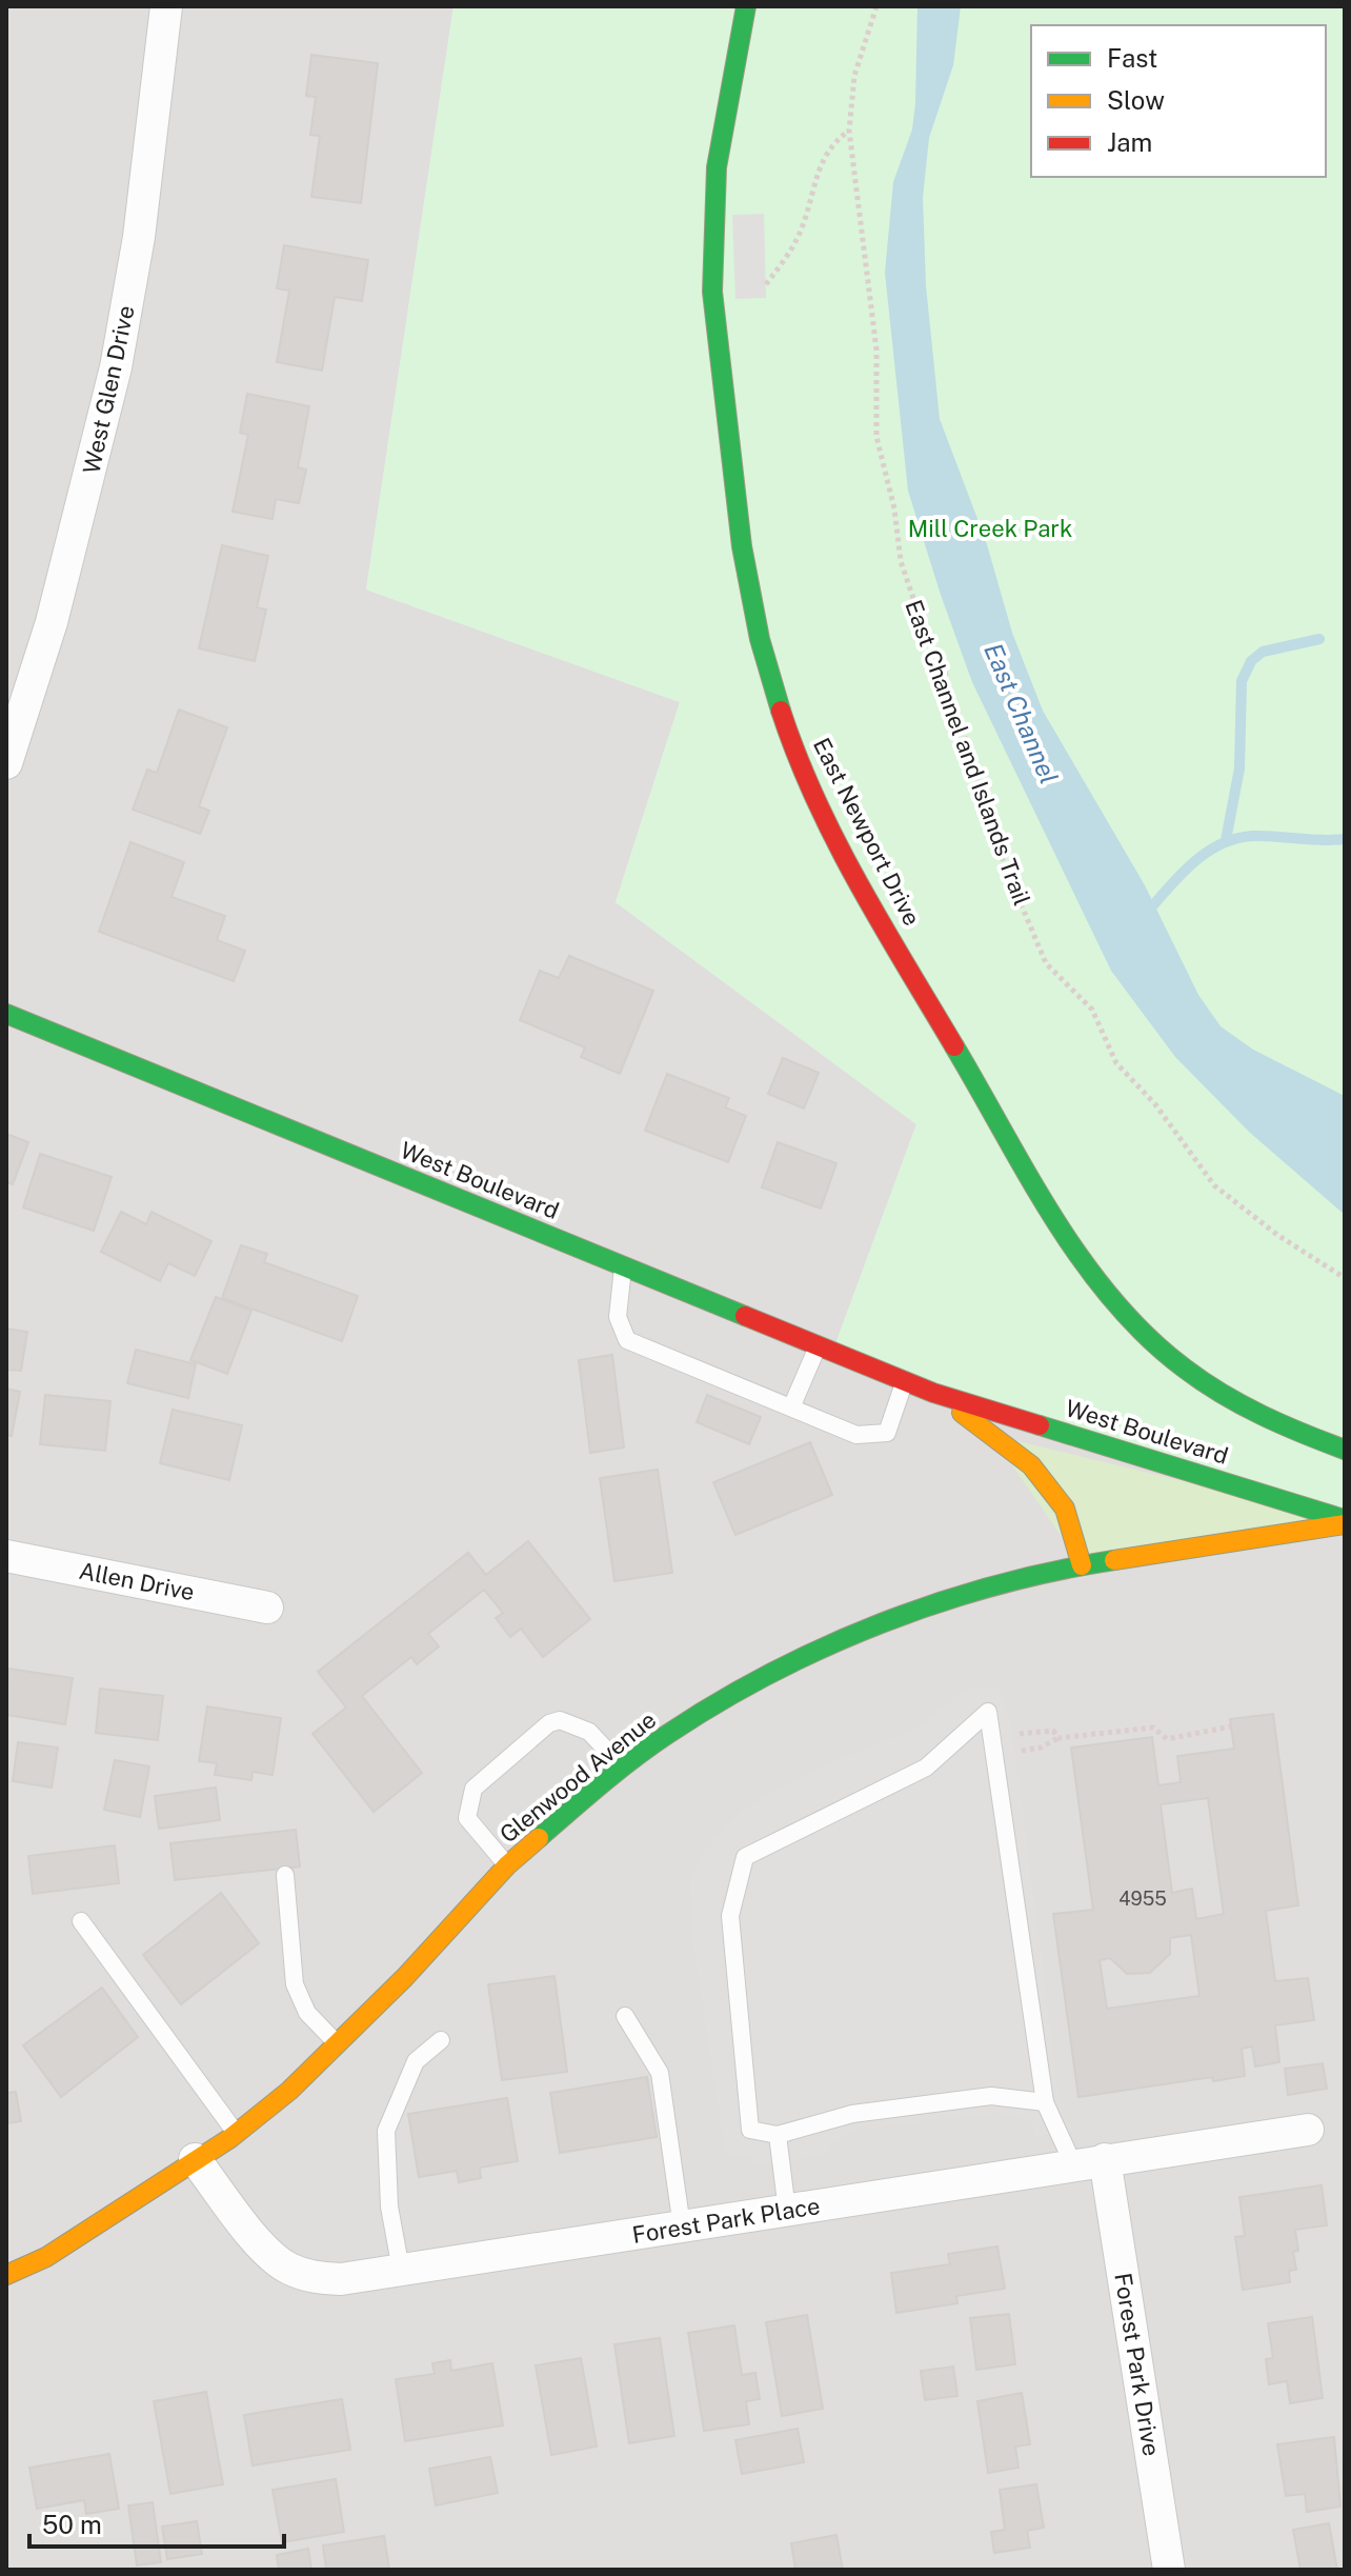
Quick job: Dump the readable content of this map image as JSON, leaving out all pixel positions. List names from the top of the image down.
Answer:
{
  "streets": {
    "street": [
      "West Glen Drive",
      "East Newport Drive",
      "West Boulevard",
      "Allen Drive",
      "Glenwood Avenue",
      "Forest Park Place",
      "Forest Park Drive"
    ],
    "path": ["East Channel and Islands Trail"]
  },
  "crossings": [
    ["West Boulevard", "Glenwood Avenue"],
    ["Glenwood Avenue", "Forest Park Place"],
    ["Forest Park Place", "Forest Park Drive"]
  ],
  "water": ["East Channel"],
  "parks": ["Mill Creek Park"],
  "house_numbers": ["4955"],
  "legend": ["Fast", "Slow", "Jam"],
  "scale_bar": "50 m"
}
